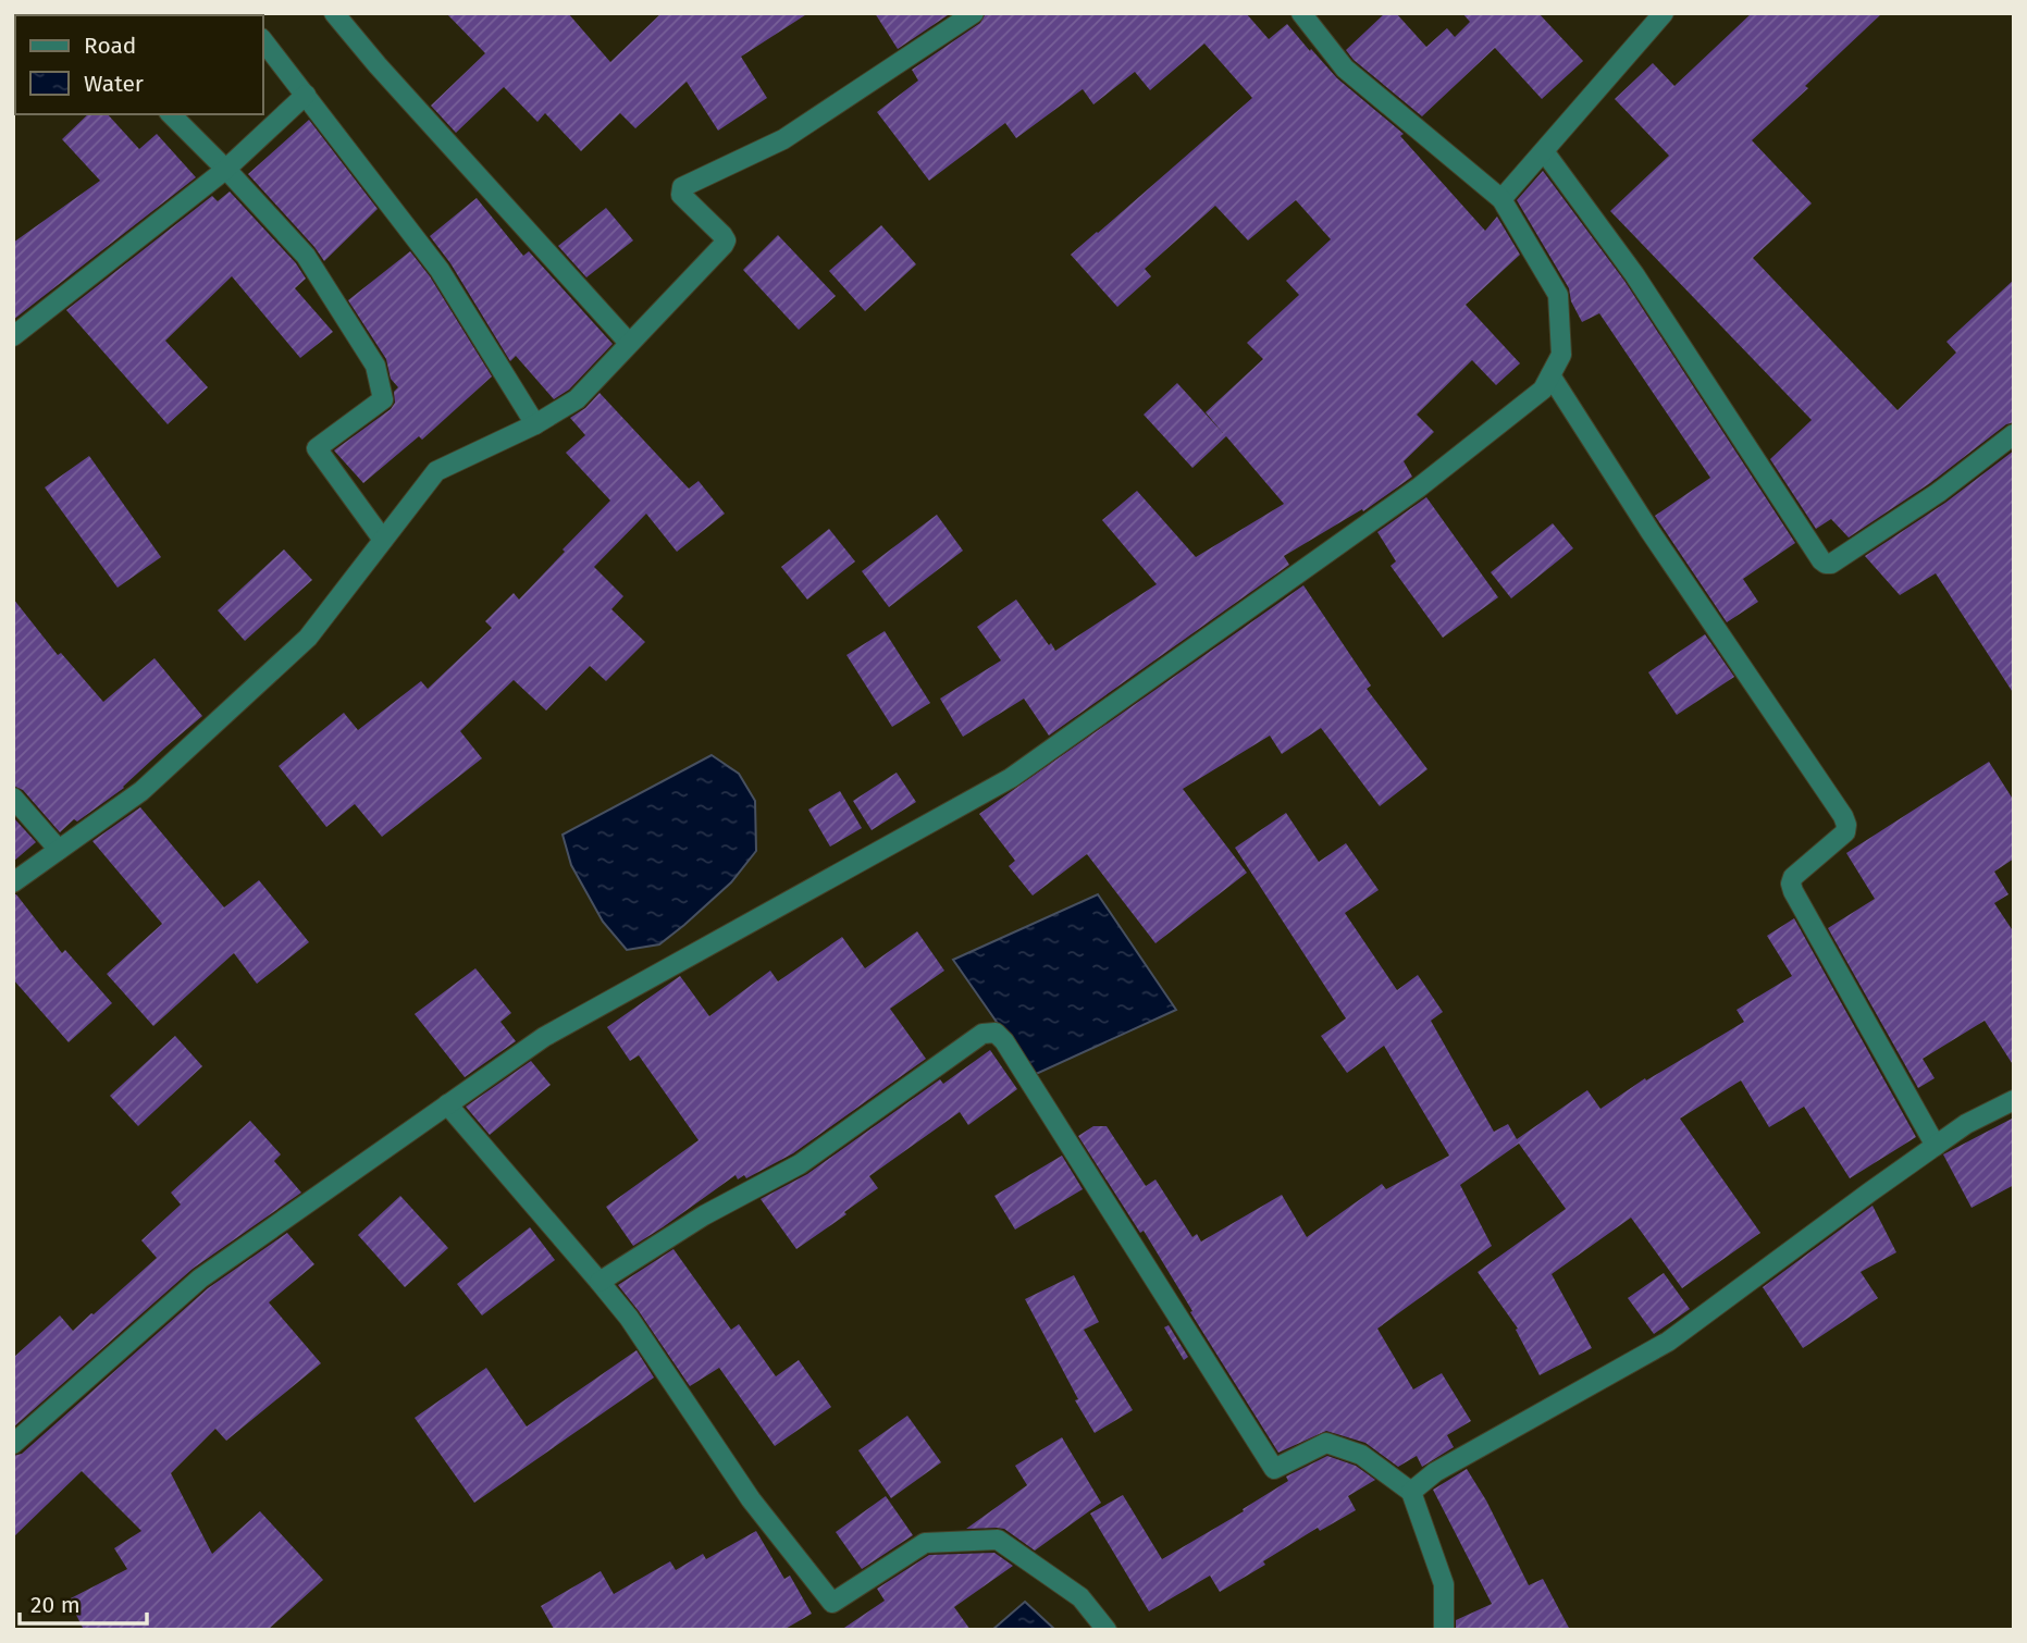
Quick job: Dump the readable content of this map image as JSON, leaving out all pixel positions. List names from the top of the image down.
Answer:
{
  "legend": ["Road", "Water"],
  "scale_bar": "20 m"
}
